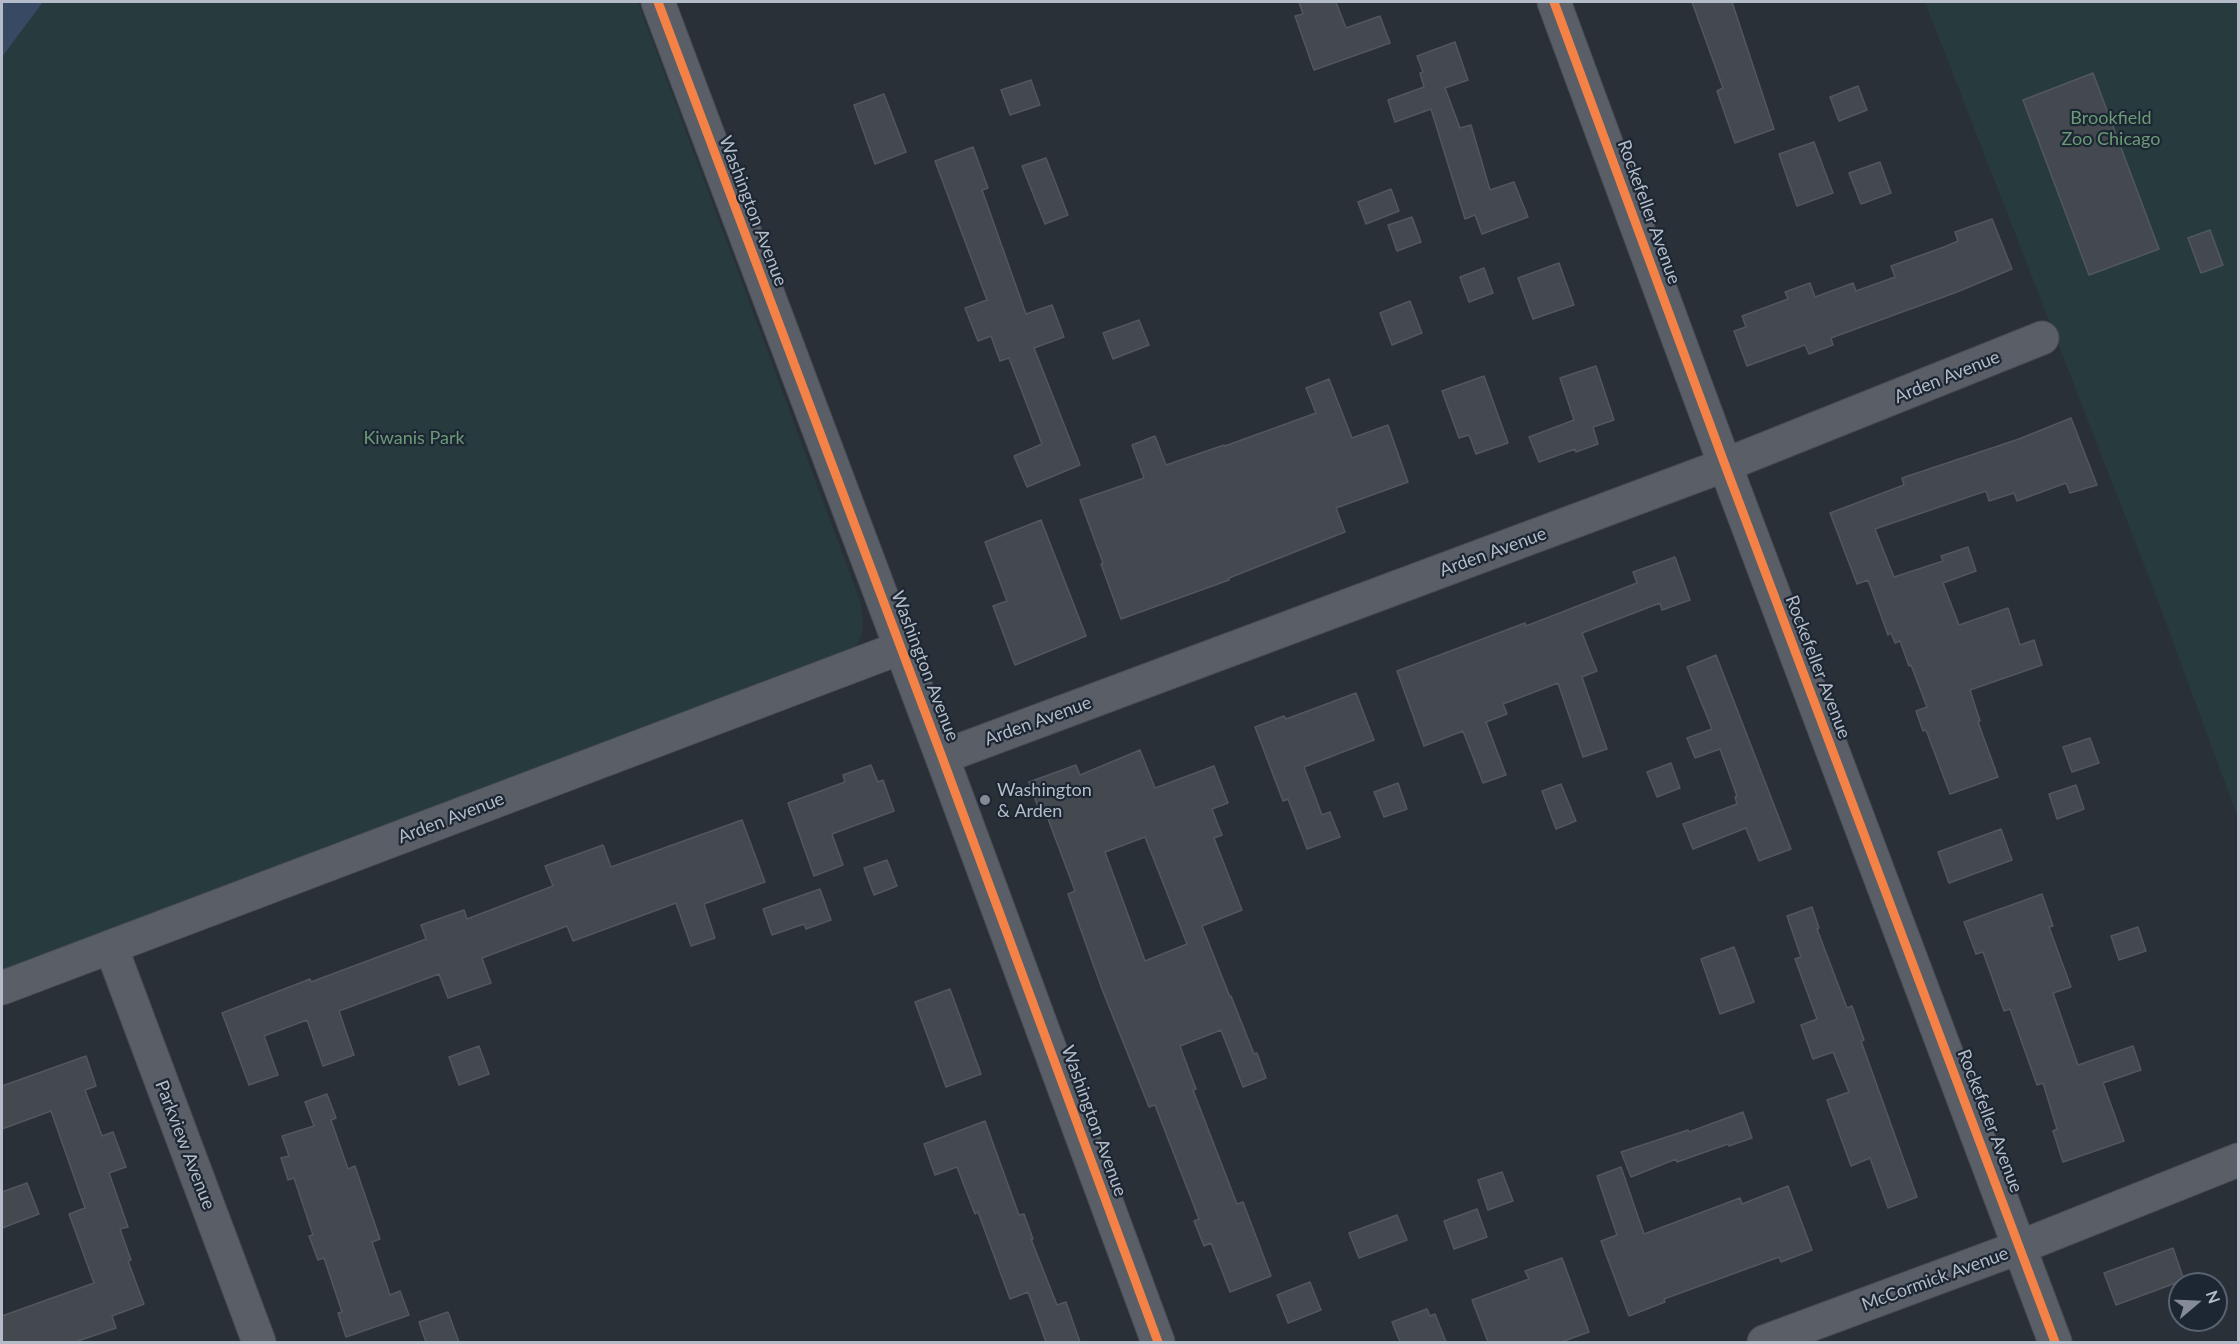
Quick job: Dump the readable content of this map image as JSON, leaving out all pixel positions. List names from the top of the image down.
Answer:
{
  "streets": {
    "street": [
      "Washington Avenue",
      "Rockefeller Avenue",
      "Arden Avenue",
      "Parkview Avenue",
      "McCormick Avenue"
    ]
  },
  "crossings": [
    ["Washington Avenue", "Arden Avenue"],
    ["Rockefeller Avenue", "Arden Avenue"],
    ["Rockefeller Avenue", "McCormick Avenue"],
    ["Arden Avenue", "Parkview Avenue"]
  ],
  "parks": ["Brookfield Zoo Chicago", "Kiwanis Park"],
  "places": ["Washington & Arden"],
  "north": "right"
}
